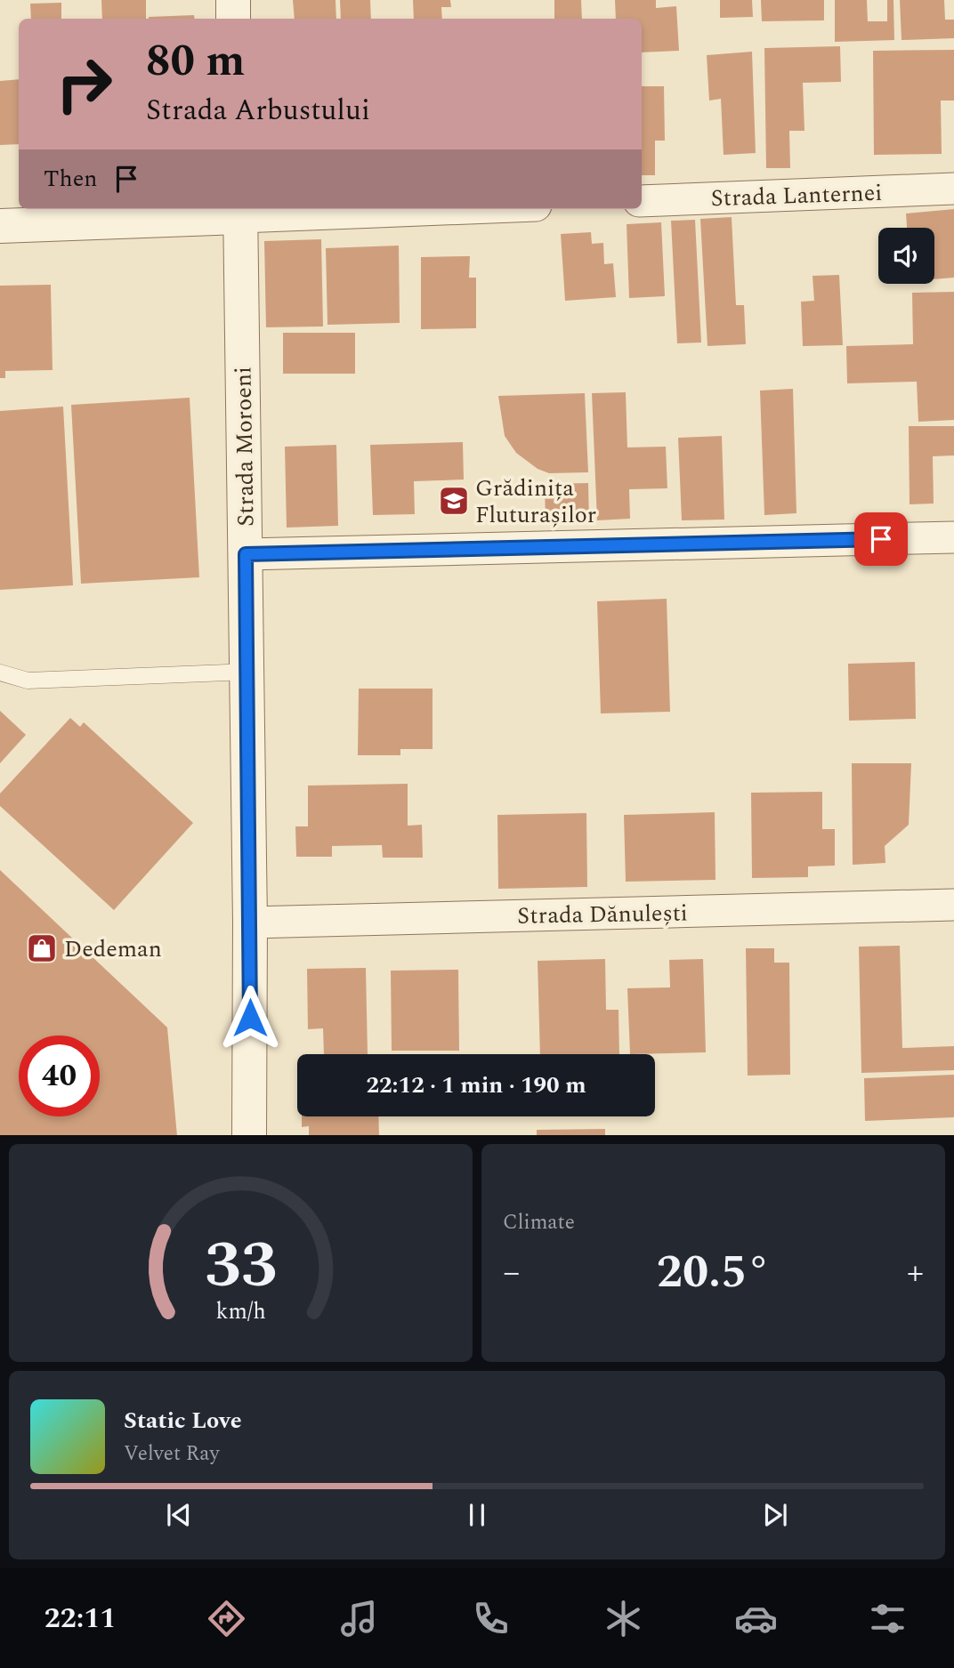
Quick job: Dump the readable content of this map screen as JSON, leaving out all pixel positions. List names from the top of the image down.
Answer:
{
  "streets": {
    "street": ["Strada Lanternei", "Strada Moroeni", "Strada Dănulești"]
  },
  "crossings": [
    ["Strada Moroeni", "Strada Dănulești"]
  ],
  "places": {
    "school or university": ["Grădinița Fluturașilor"],
    "shop": ["Dedeman"]
  },
  "page": {
    "turn": ["80 m", "Strada Arbustului"],
    "then": "Then",
    "limit": "40",
    "trip": "22:12 · 1 min · 190 m",
    "tile": "Climate",
    "heat": ["−", "20.5°", "+"],
    "song": ["Static Love", "Velvet Ray"],
    "tabs": "22:11",
    "gauge": ["33", "km/h"]
  }
}
